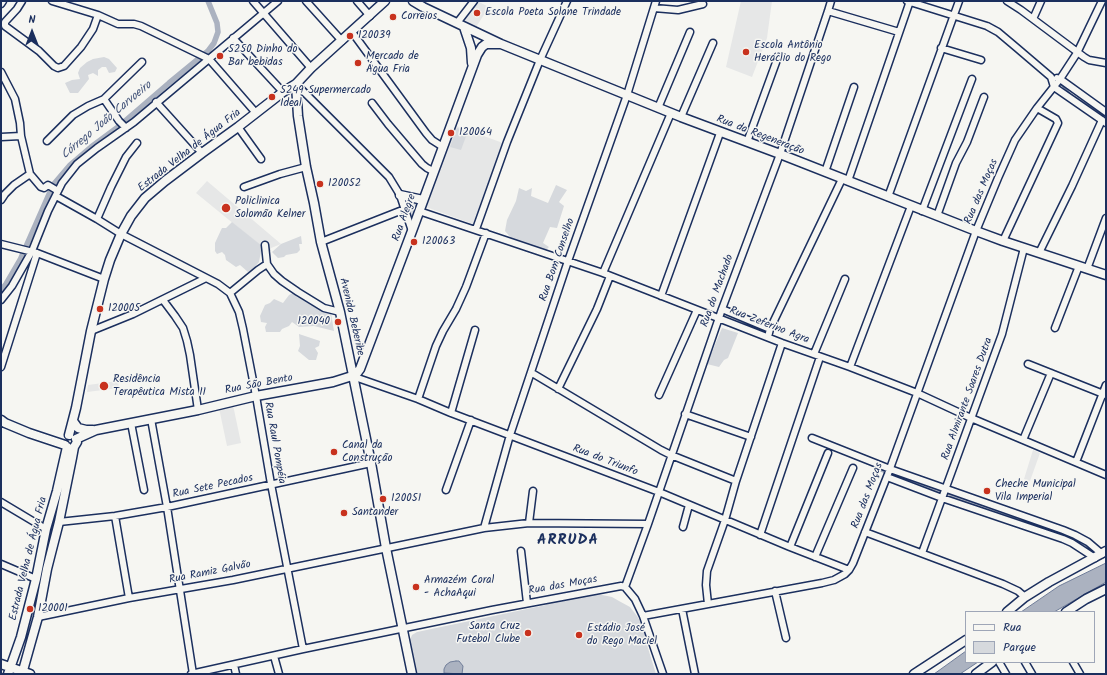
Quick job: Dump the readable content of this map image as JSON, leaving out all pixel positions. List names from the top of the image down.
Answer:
{
  "streets": {
    "main road": [
      "Rua da Regeneração",
      "Estrada Velha de Água Fria",
      "Rua Alegre",
      "Avenida Beberibe",
      "Rua São Bento"
    ],
    "street": [
      "Rua das Moças",
      "Rua Bom Conselho",
      "Rua do Machado",
      "Rua Zeferino Agra",
      "Rua Almirante Soares Dutra",
      "Rua Raul Pompéia",
      "Rua do Triunfo",
      "Rua Sete Pecados",
      "Rua Ramiz Galvão"
    ]
  },
  "crossings": [
    ["Rua da Regeneração", "Rua das Moças"],
    ["Rua da Regeneração", "Rua Alegre"],
    ["Rua da Regeneração", "Rua Bom Conselho"],
    ["Rua da Regeneração", "Rua do Machado"],
    ["Rua da Regeneração", "Rua Almirante Soares Dutra"],
    ["Estrada Velha de Água Fria", "Avenida Beberibe"],
    ["Estrada Velha de Água Fria", "Rua São Bento"],
    ["Estrada Velha de Água Fria", "Rua Sete Pecados"],
    ["Estrada Velha de Água Fria", "Rua Ramiz Galvão"],
    ["Rua das Moças", "Rua do Machado"],
    ["Rua das Moças", "Avenida Beberibe"],
    ["Rua das Moças", "Rua Zeferino Agra"],
    ["Rua das Moças", "Rua Raul Pompéia"],
    ["Rua das Moças", "Rua do Triunfo"],
    ["Rua Alegre", "Avenida Beberibe"],
    ["Rua Alegre", "Rua Zeferino Agra"],
    ["Rua Alegre", "Rua São Bento"],
    ["Rua Alegre", "Rua do Triunfo"],
    ["Rua Bom Conselho", "Rua Zeferino Agra"],
    ["Rua Bom Conselho", "Rua do Triunfo"],
    ["Rua Bom Conselho", "Rua Ramiz Galvão"],
    ["Rua do Machado", "Rua Zeferino Agra"],
    ["Rua do Machado", "Rua do Triunfo"],
    ["Rua do Machado", "Rua Ramiz Galvão"],
    ["Avenida Beberibe", "Rua São Bento"],
    ["Avenida Beberibe", "Rua do Triunfo"],
    ["Avenida Beberibe", "Rua Sete Pecados"],
    ["Avenida Beberibe", "Rua Ramiz Galvão"],
    ["Rua Zeferino Agra", "Rua Almirante Soares Dutra"],
    ["Rua São Bento", "Rua Raul Pompéia"],
    ["Rua São Bento", "Rua do Triunfo"],
    ["Rua Raul Pompéia", "Rua Sete Pecados"],
    ["Rua Raul Pompéia", "Rua Ramiz Galvão"]
  ],
  "districts": ["ARRUDA"],
  "water": ["Córrego João Carvoeiro"],
  "places": [
    "Escola Poeta Solane Trindade",
    "Correios",
    "120039",
    "Escola Antônio Heráclio do Rego",
    "5250 Dinho do Bar bebidas",
    "Mercado de Água Fria",
    "5249 Supermercado Ideal",
    "120064",
    "120052",
    "Policlinica Solomão Kelner",
    "120063",
    "120005",
    "120040",
    "Residência Terapêutica Mista II",
    "Canal da Construção",
    "Cheche Municipal Vila Imperial",
    "120051",
    "Santander",
    "Armazém Coral - AchaAqui",
    "120001",
    "Santa Cruz Futebol Clube",
    "Estádio José do Rego Maciel"
  ],
  "legend": ["Rua", "Parque"],
  "north": "top"
}
